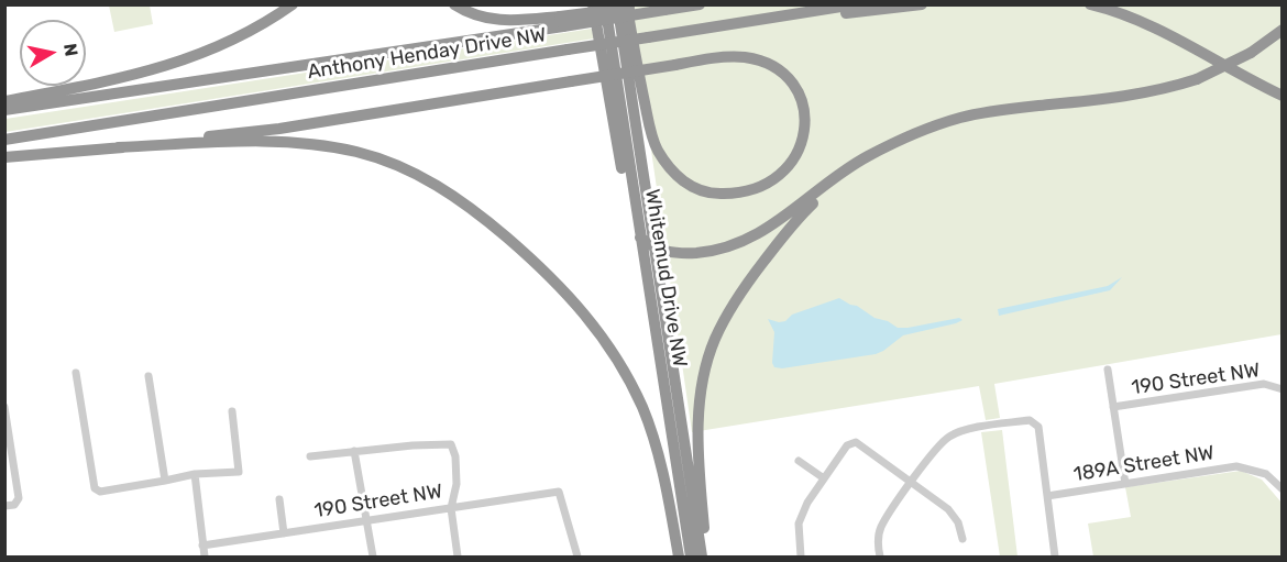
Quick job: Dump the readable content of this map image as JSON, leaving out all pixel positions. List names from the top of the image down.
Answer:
{
  "streets": {
    "highway": ["Anthony Henday Drive NW", "Whitemud Drive NW"],
    "street": ["190 Street NW", "189A Street NW"]
  },
  "north": "right"
}
